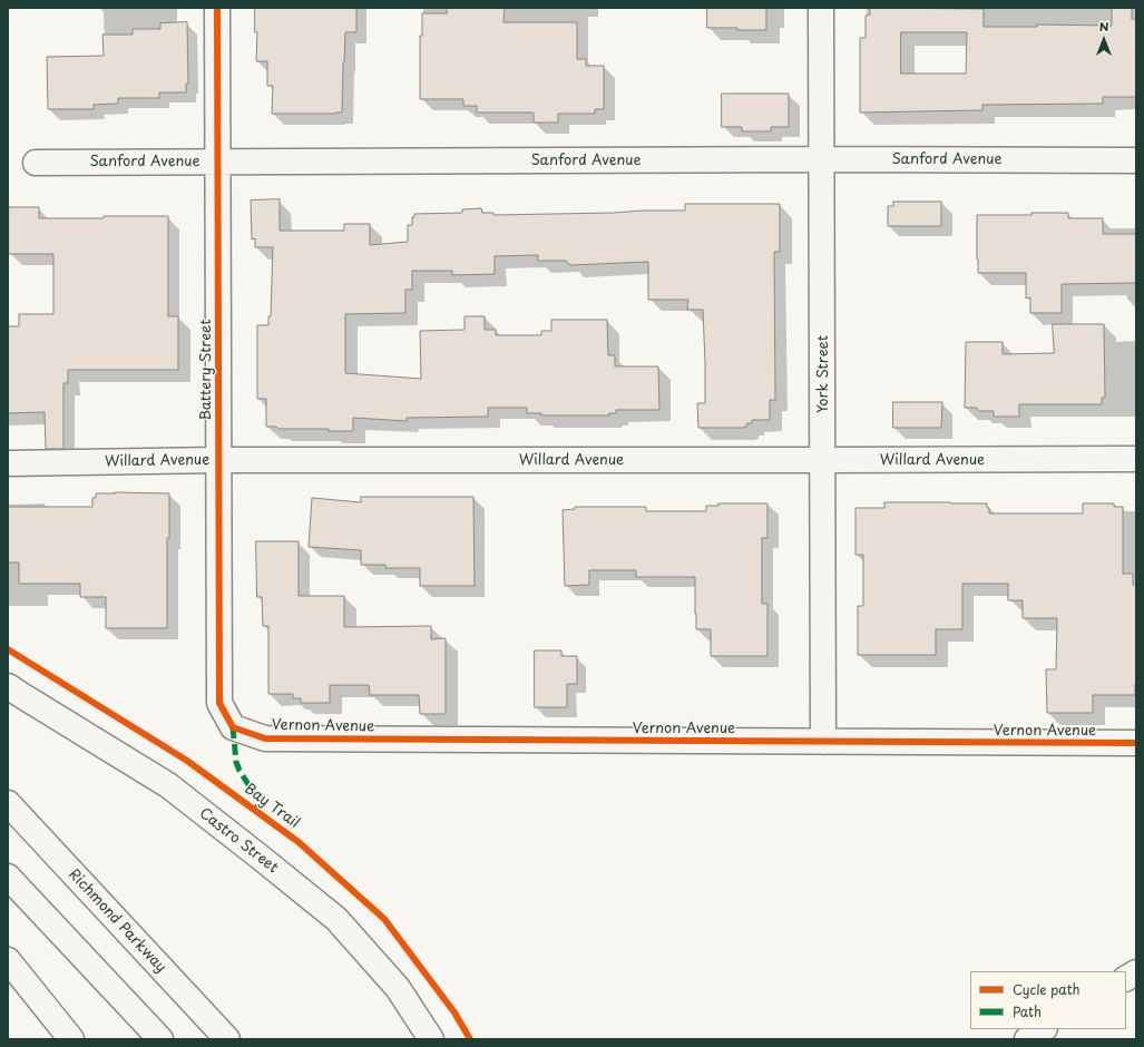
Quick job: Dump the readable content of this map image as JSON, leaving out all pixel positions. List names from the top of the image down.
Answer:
{
  "streets": {
    "main road": [
      "Sanford Avenue",
      "Battery Street",
      "York Street",
      "Willard Avenue",
      "Vernon Avenue",
      "Castro Street",
      "Richmond Parkway"
    ],
    "cycle path": ["Bay Trail"]
  },
  "crossings": [
    ["Sanford Avenue", "Battery Street"],
    ["Sanford Avenue", "York Street"],
    ["Battery Street", "Willard Avenue"],
    ["Battery Street", "Vernon Avenue"],
    ["York Street", "Willard Avenue"],
    ["York Street", "Vernon Avenue"]
  ],
  "legend": ["Cycle path", "Path"],
  "north": "top"
}
